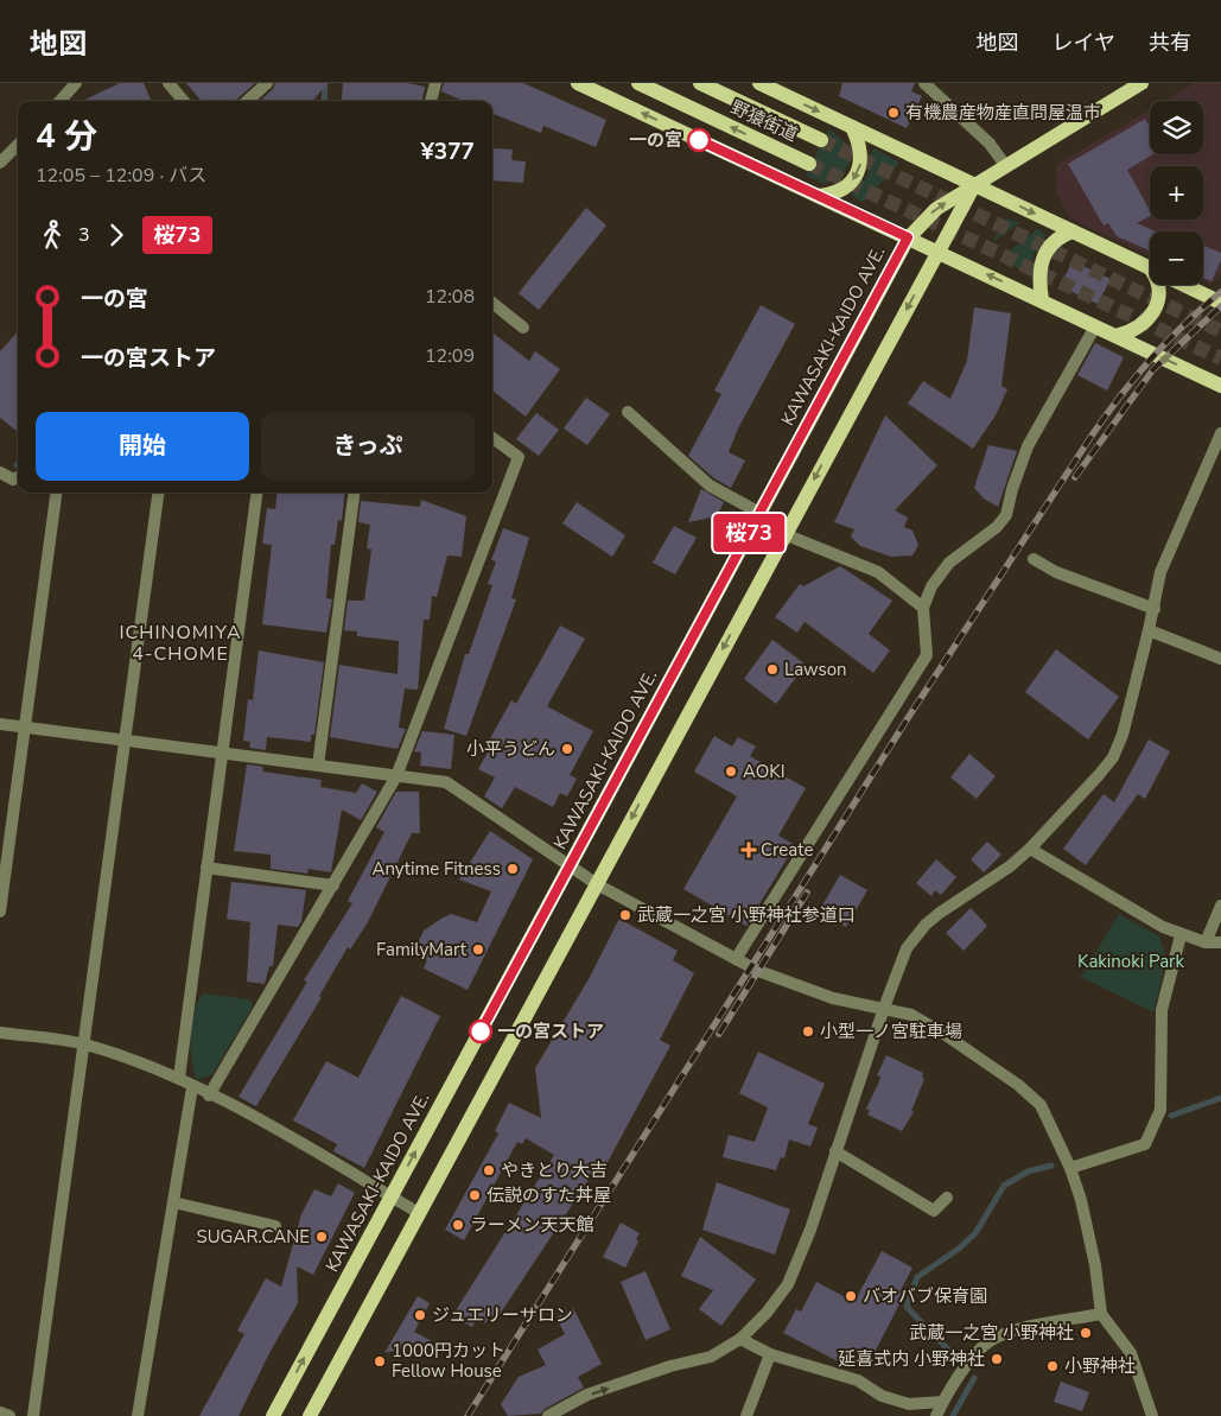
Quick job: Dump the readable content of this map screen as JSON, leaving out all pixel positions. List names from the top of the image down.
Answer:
{
  "streets": {
    "main road": ["野猿街道", "KAWASAKI-KAIDO AVE."]
  },
  "districts": ["ICHINOMIYA 4-CHOME"],
  "parks": ["Kakinoki Park"],
  "places": {
    "other": [
      "有機農産物産直問屋温市",
      "一の宮",
      "Lawson",
      "小平うどん",
      "AOKI",
      "Anytime Fitness",
      "武蔵一之宮 小野神社参道口",
      "FamilyMart",
      "一の宮ストア",
      "小型一ノ宮駐車場",
      "やきとり大吉",
      "伝説のすた丼屋",
      "ラーメン天天館",
      "SUGAR.CANE",
      "バオバブ保育園",
      "ジュエリーサロン",
      "武蔵一之宮 小野神社",
      "延喜式内 小野神社",
      "1000円カット Fellow House",
      "小野神社"
    ],
    "health": ["Create"]
  },
  "lines": ["bus line 桜73"],
  "page": {
    "header": "地図",
    "nav": ["地図", "レイヤ", "共有"],
    "on_map": "桜73",
    "map_buttons": ["+", "−"],
    "heading": ["4 分", "12:05 – 12:09 · バス", "¥377"],
    "legs": ["3", "桜73"],
    "list": [
      {
        "name": "一の宮",
        "value": "12:08"
      },
      {
        "name": "一の宮ストア",
        "value": "12:09"
      }
    ],
    "buttons": ["開始", "きっぷ"]
  }
}
